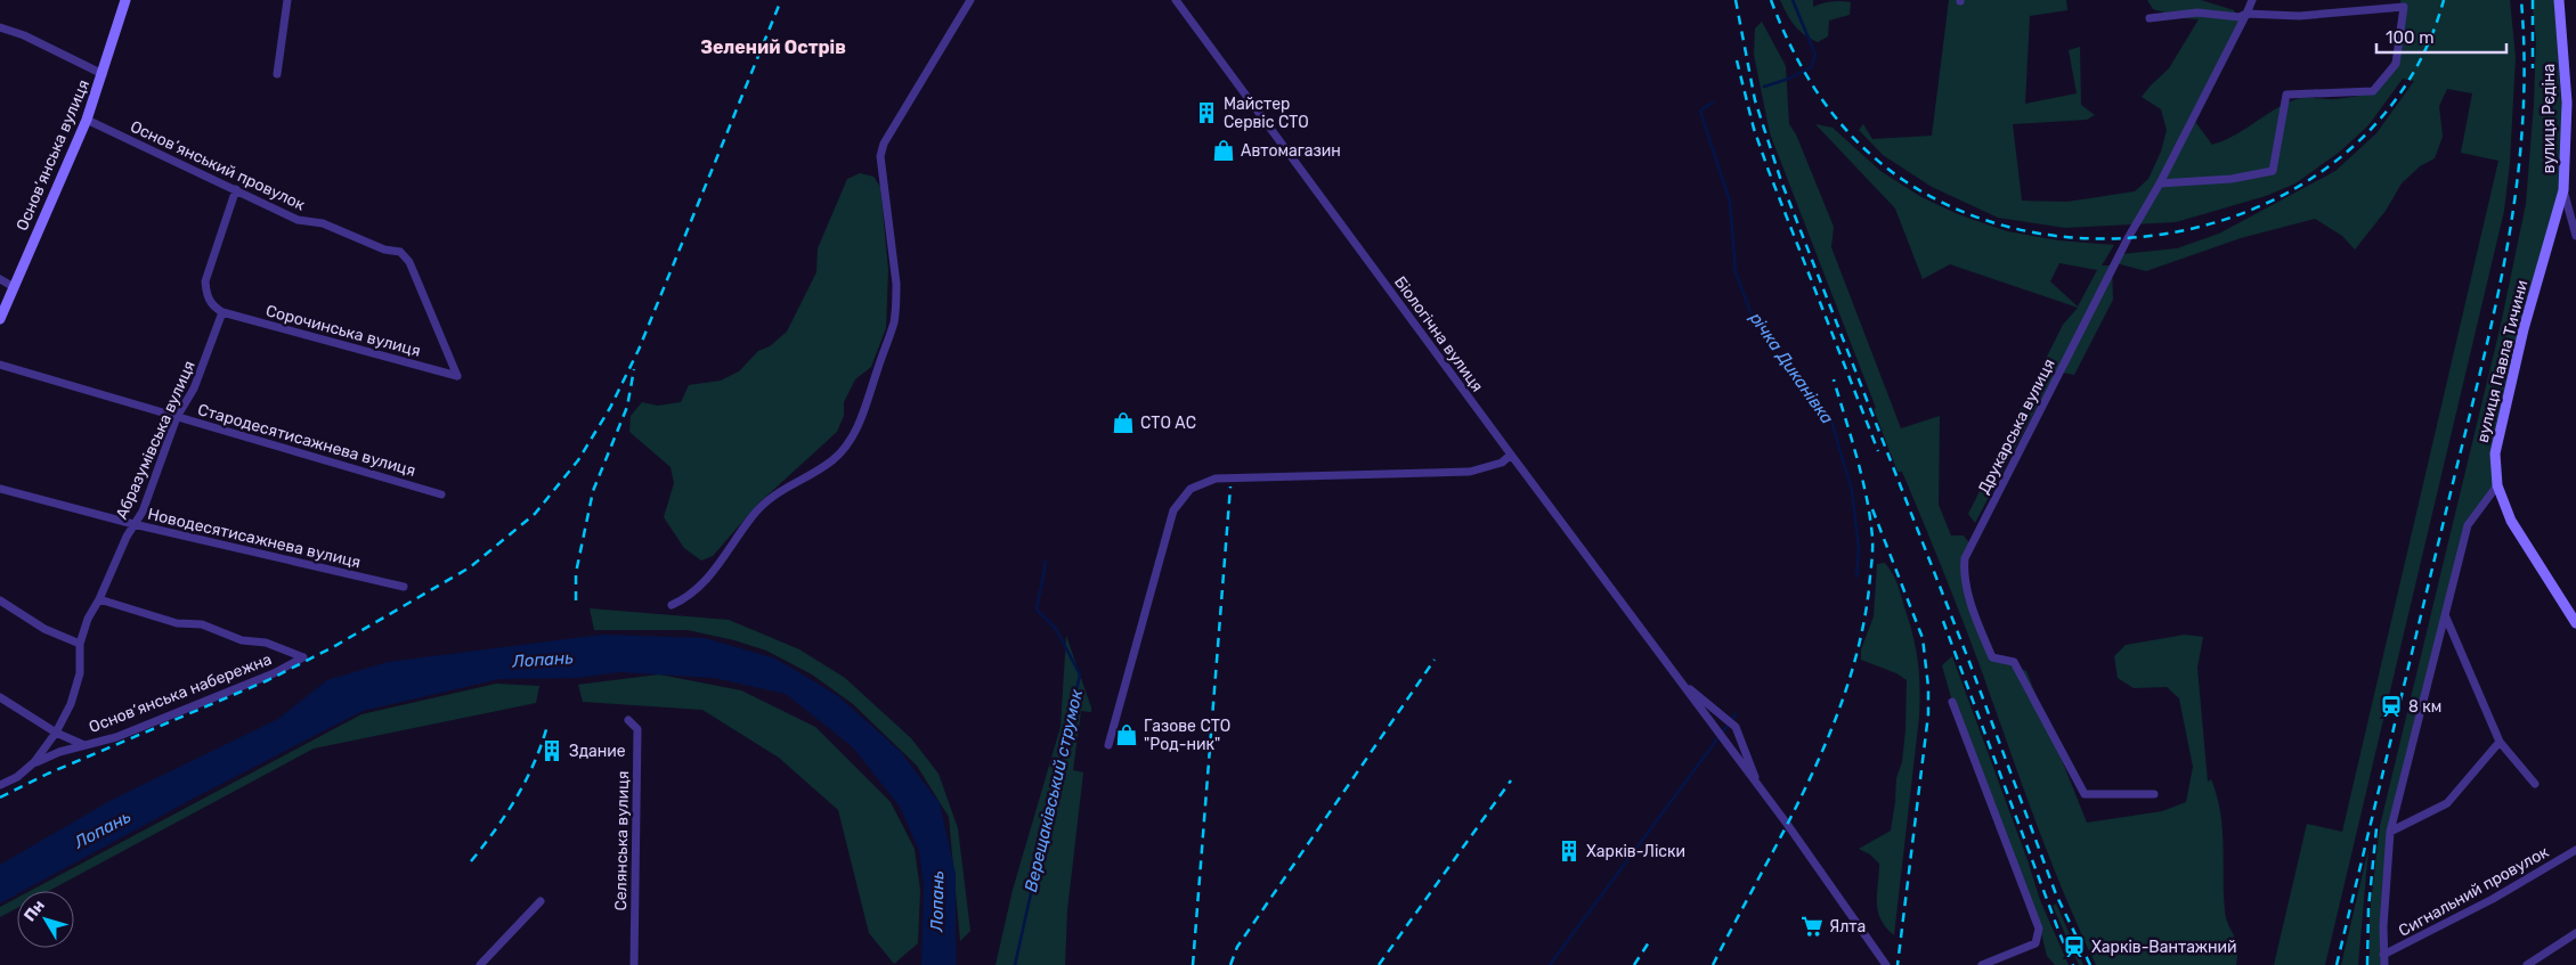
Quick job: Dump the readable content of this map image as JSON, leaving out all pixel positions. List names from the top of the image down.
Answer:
{
  "streets": {
    "main road": ["вулиця Рєдіна", "Основ’янська вулиця", "вулиця Павла Тичини"],
    "street": [
      "Основ’янський провулок",
      "Сорочинська вулиця",
      "Біологічна вулиця",
      "Друкарська вулиця",
      "Абразумівська вулиця",
      "Стародесятисажнева вулиця",
      "Новодесятисажнева вулиця",
      "Основ’янська набережна",
      "Селянська вулиця",
      "Сигнальний провулок"
    ]
  },
  "crossings": [
    ["вулиця Рєдіна", "вулиця Павла Тичини"],
    ["Основ’янська вулиця", "Основ’янський провулок"],
    ["Основ’янський провулок", "Сорочинська вулиця"],
    ["Сорочинська вулиця", "Абразумівська вулиця"],
    ["Абразумівська вулиця", "Стародесятисажнева вулиця"],
    ["Абразумівська вулиця", "Новодесятисажнева вулиця"],
    ["Абразумівська вулиця", "Основ’янська набережна"]
  ],
  "districts": ["Зелений Острів"],
  "water": ["річка Диканівка", "Лопань", "Верещаківський струмок"],
  "places": {
    "building": ["Майстер Сервіс СТО", "Здание", "Харків-Ліски"],
    "shop": ["Автомагазин", "СТО АС", "Газове СТО \"Род-ник\""],
    "station": ["8 км", "Харків-Вантажний"],
    "supermarket": ["Ялта"]
  },
  "scale_bar": "100 m",
  "north": "top left"
}
